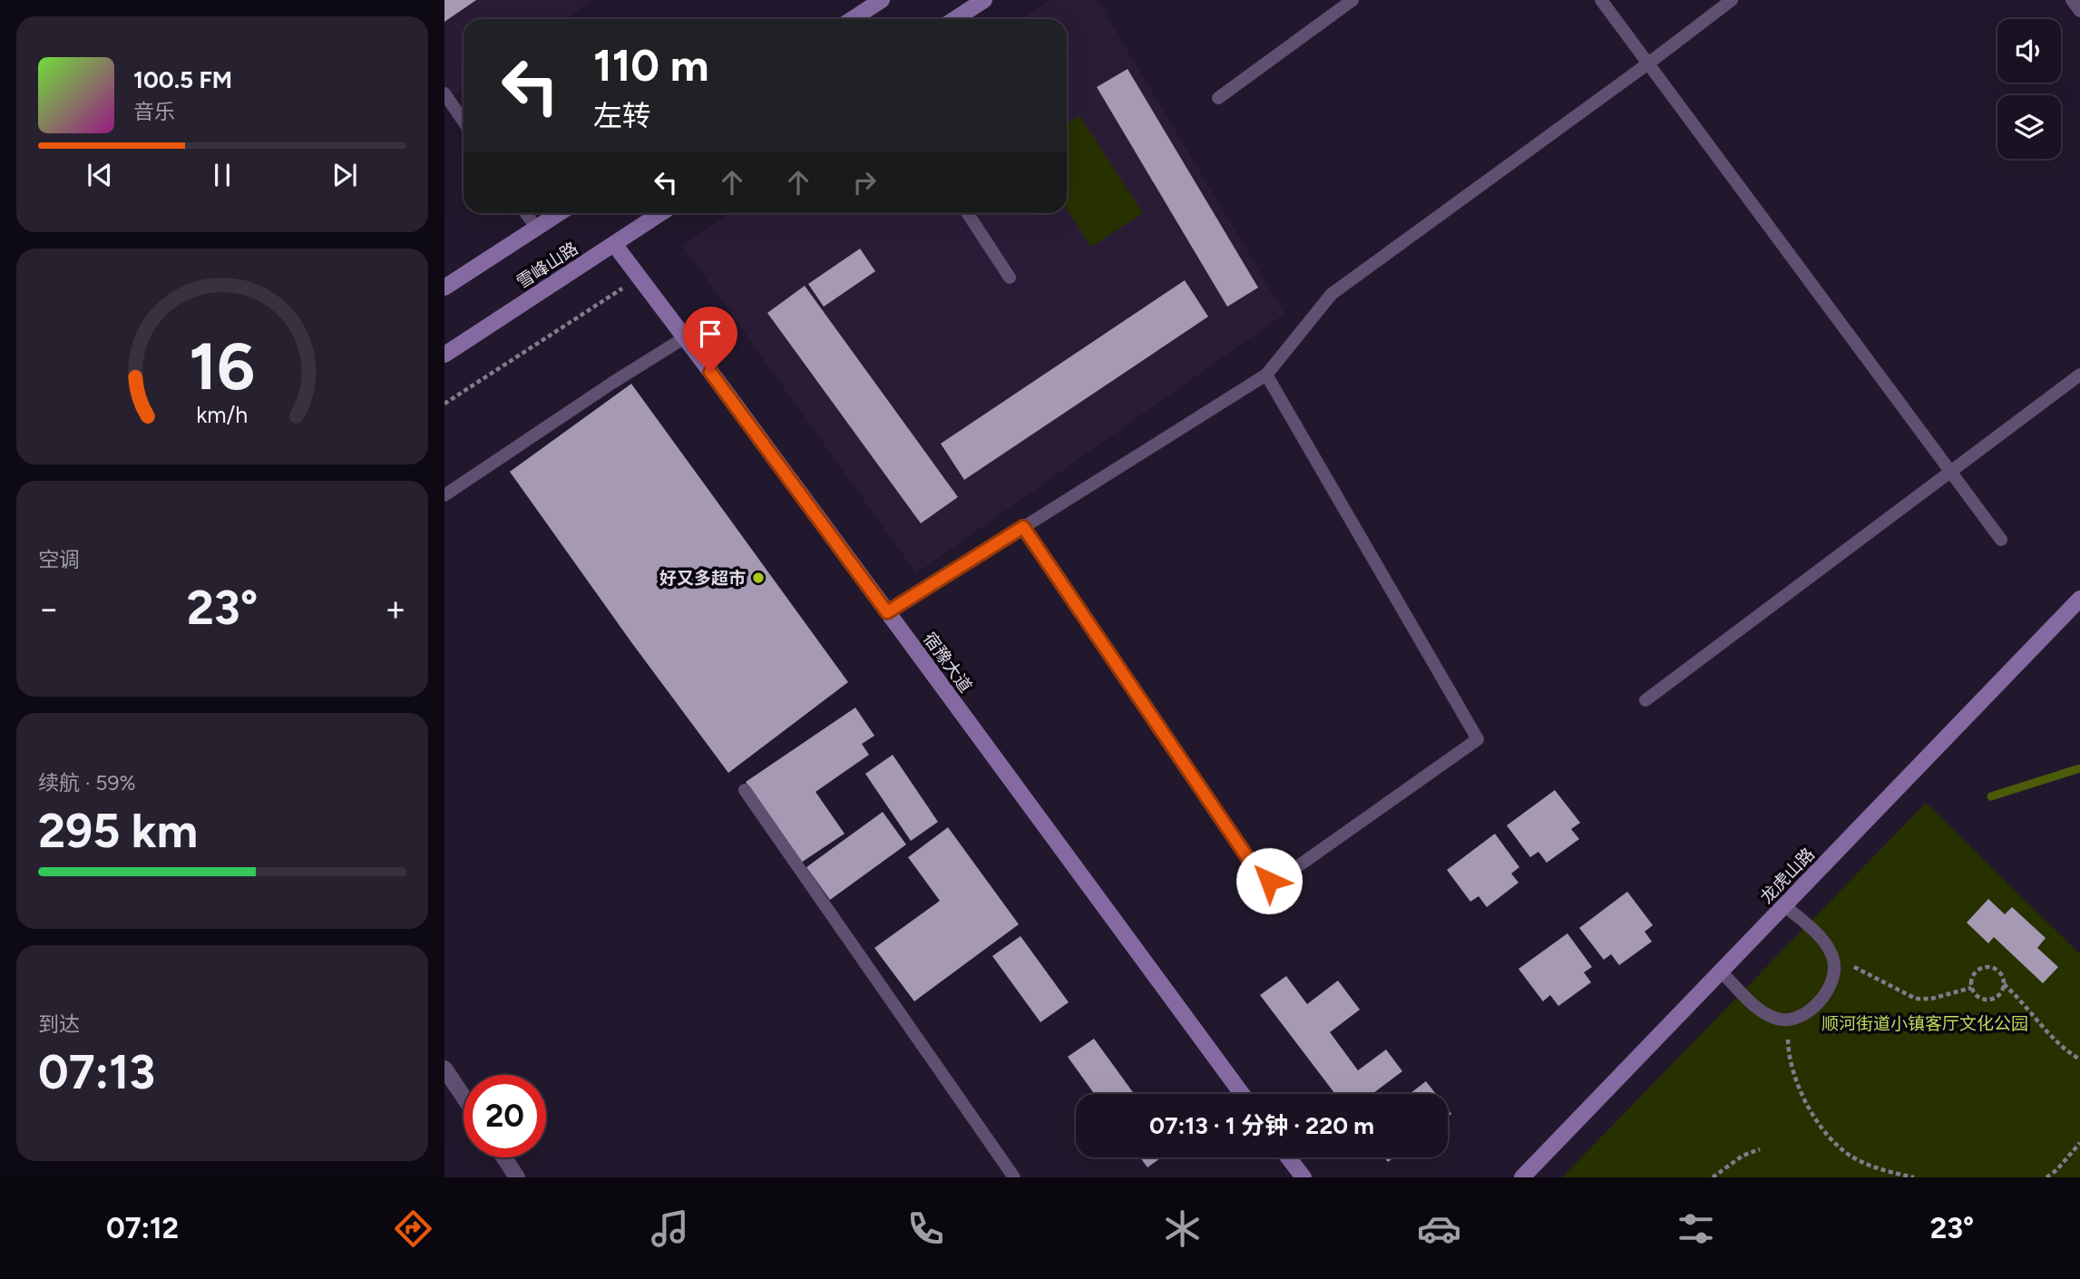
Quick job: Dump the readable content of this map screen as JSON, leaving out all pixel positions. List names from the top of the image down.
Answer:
{
  "streets": {
    "street": ["雪峰山路", "宿豫大道", "龙虎山路"]
  },
  "crossings": [
    ["雪峰山路", "宿豫大道"]
  ],
  "parks": ["顺河街道小镇客厅文化公园"],
  "places": ["好又多超市"],
  "page": {
    "turn": ["110 m", "左转"],
    "song": ["100.5 FM", "音乐"],
    "tile": [
      "空调",
      ["续航 · 59%", "295 km"],
      ["到达", "07:13"]
    ],
    "heat": ["−", "23°", "+"],
    "limit": "20",
    "trip": "07:13 · 1 分钟 · 220 m",
    "tabs": ["07:12", "23°"],
    "gauge": ["16", "km/h"]
  }
}
